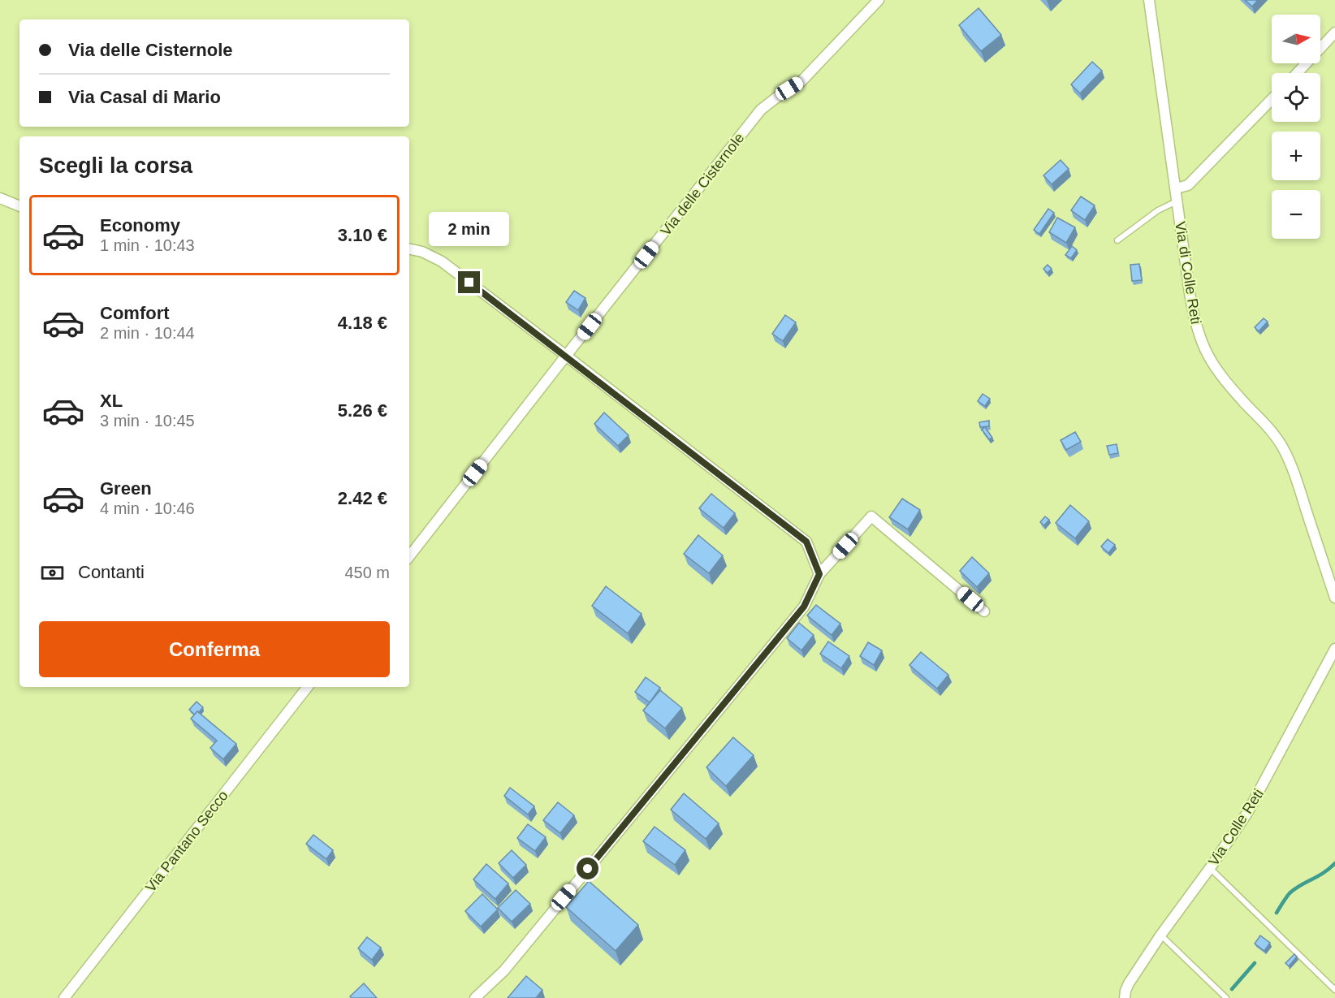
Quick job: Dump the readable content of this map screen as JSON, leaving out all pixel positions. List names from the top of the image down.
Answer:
{
  "streets": {
    "street": [
      "Via delle Cisternole",
      "Via di Colle Reti",
      "Via Colle Reti",
      "Via Pantano Secco"
    ]
  },
  "north": "right",
  "page": {
    "map_buttons": ["+", "−"],
    "banner": ["Via delle Cisternole", "Via Casal di Mario"],
    "heading": "Scegli la corsa",
    "list": [
      {
        "name": "Economy",
        "note": "1 min · 10:43",
        "value": "3.10 €"
      },
      {
        "name": "Comfort",
        "note": "2 min · 10:44",
        "value": "4.18 €"
      },
      {
        "name": "XL",
        "note": "3 min · 10:45",
        "value": "5.26 €"
      },
      {
        "name": "Green",
        "note": "4 min · 10:46",
        "value": "2.42 €"
      }
    ],
    "bubble": "2 min",
    "pay": ["Contanti", "450 m"],
    "buttons": "Conferma"
  }
}
